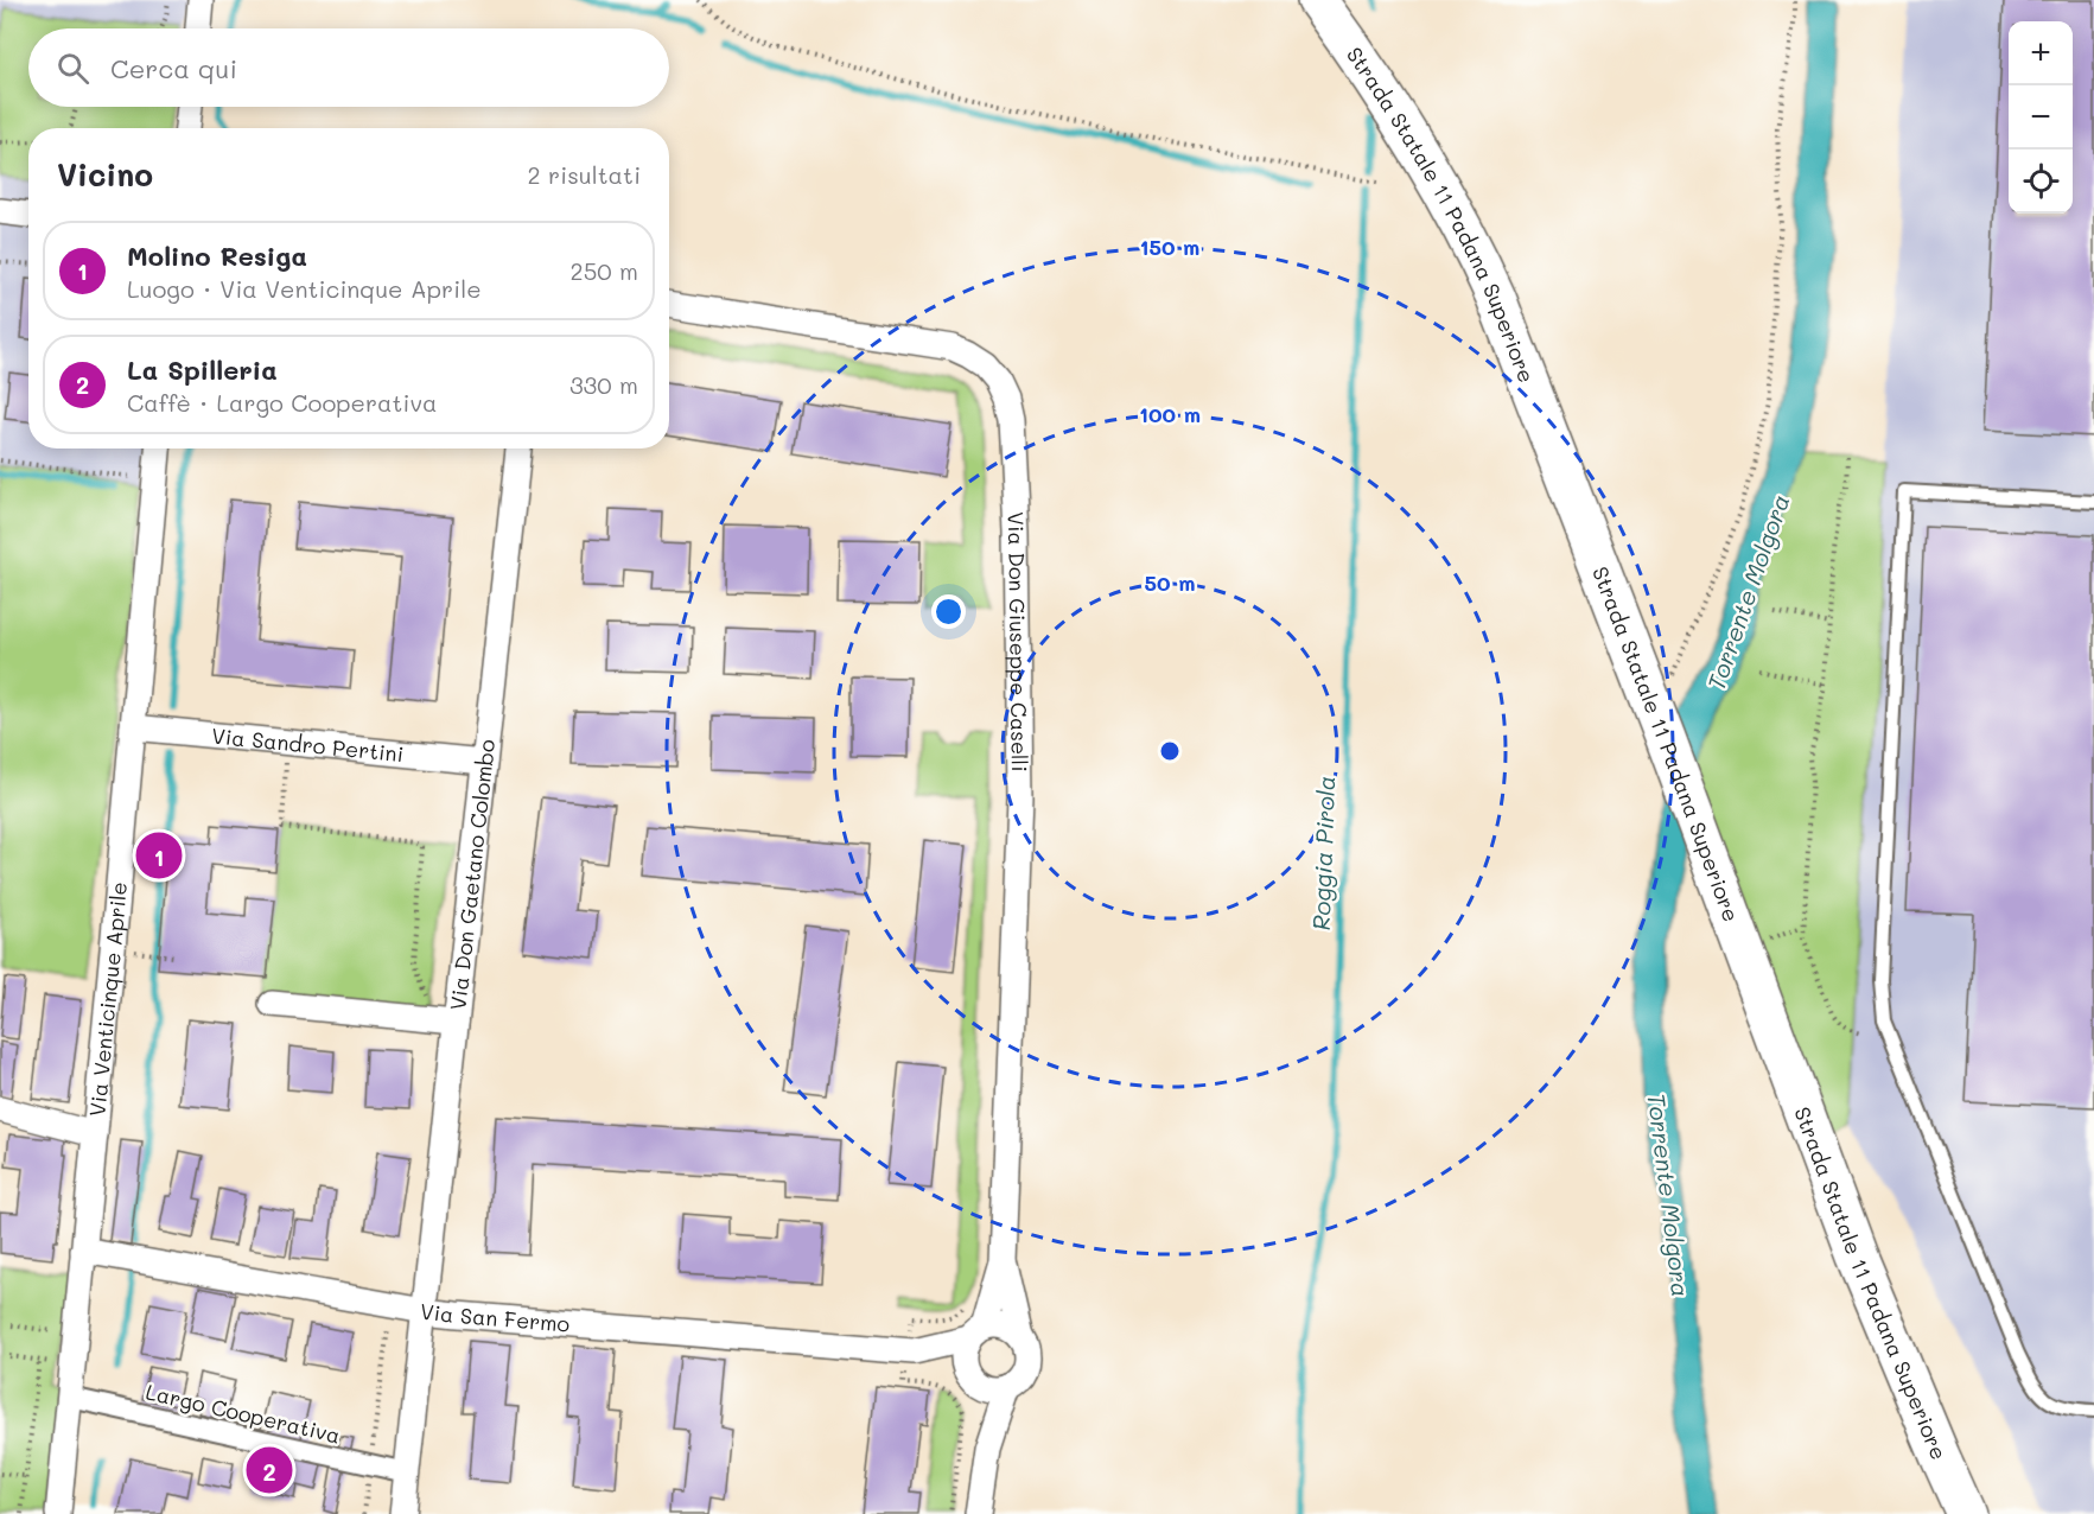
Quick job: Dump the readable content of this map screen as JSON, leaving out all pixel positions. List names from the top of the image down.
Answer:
{
  "streets": {
    "main road": ["Strada Statale 11 Padana Superiore"],
    "street": [
      "Via Don Giuseppe Caselli",
      "Via Sandro Pertini",
      "Via Don Gaetano Colombo",
      "Via Venticinque Aprile",
      "Via San Fermo",
      "Largo Cooperativa"
    ]
  },
  "crossings": [
    ["Via Sandro Pertini", "Via Don Gaetano Colombo"],
    ["Via Sandro Pertini", "Via Venticinque Aprile"],
    ["Via Don Gaetano Colombo", "Via San Fermo"],
    ["Via Don Gaetano Colombo", "Largo Cooperativa"],
    ["Via Venticinque Aprile", "Via San Fermo"],
    ["Via Venticinque Aprile", "Largo Cooperativa"]
  ],
  "water": ["Torrente Molgora", "Roggia Pirola"],
  "page": {
    "map_buttons": ["+", "−"],
    "search": "Cerca qui",
    "heading": ["Vicino", "2 risultati"],
    "list": [
      {
        "mark": "1",
        "name": "Molino Resiga",
        "note": "Luogo · Via Venticinque Aprile",
        "value": "250 m"
      },
      {
        "mark": "2",
        "name": "La Spilleria",
        "note": "Caffè · Largo Cooperativa",
        "value": "330 m"
      }
    ],
    "pins": ["1", "2"]
  },
  "rings": ["150 m", "100 m", "50 m"]
}
